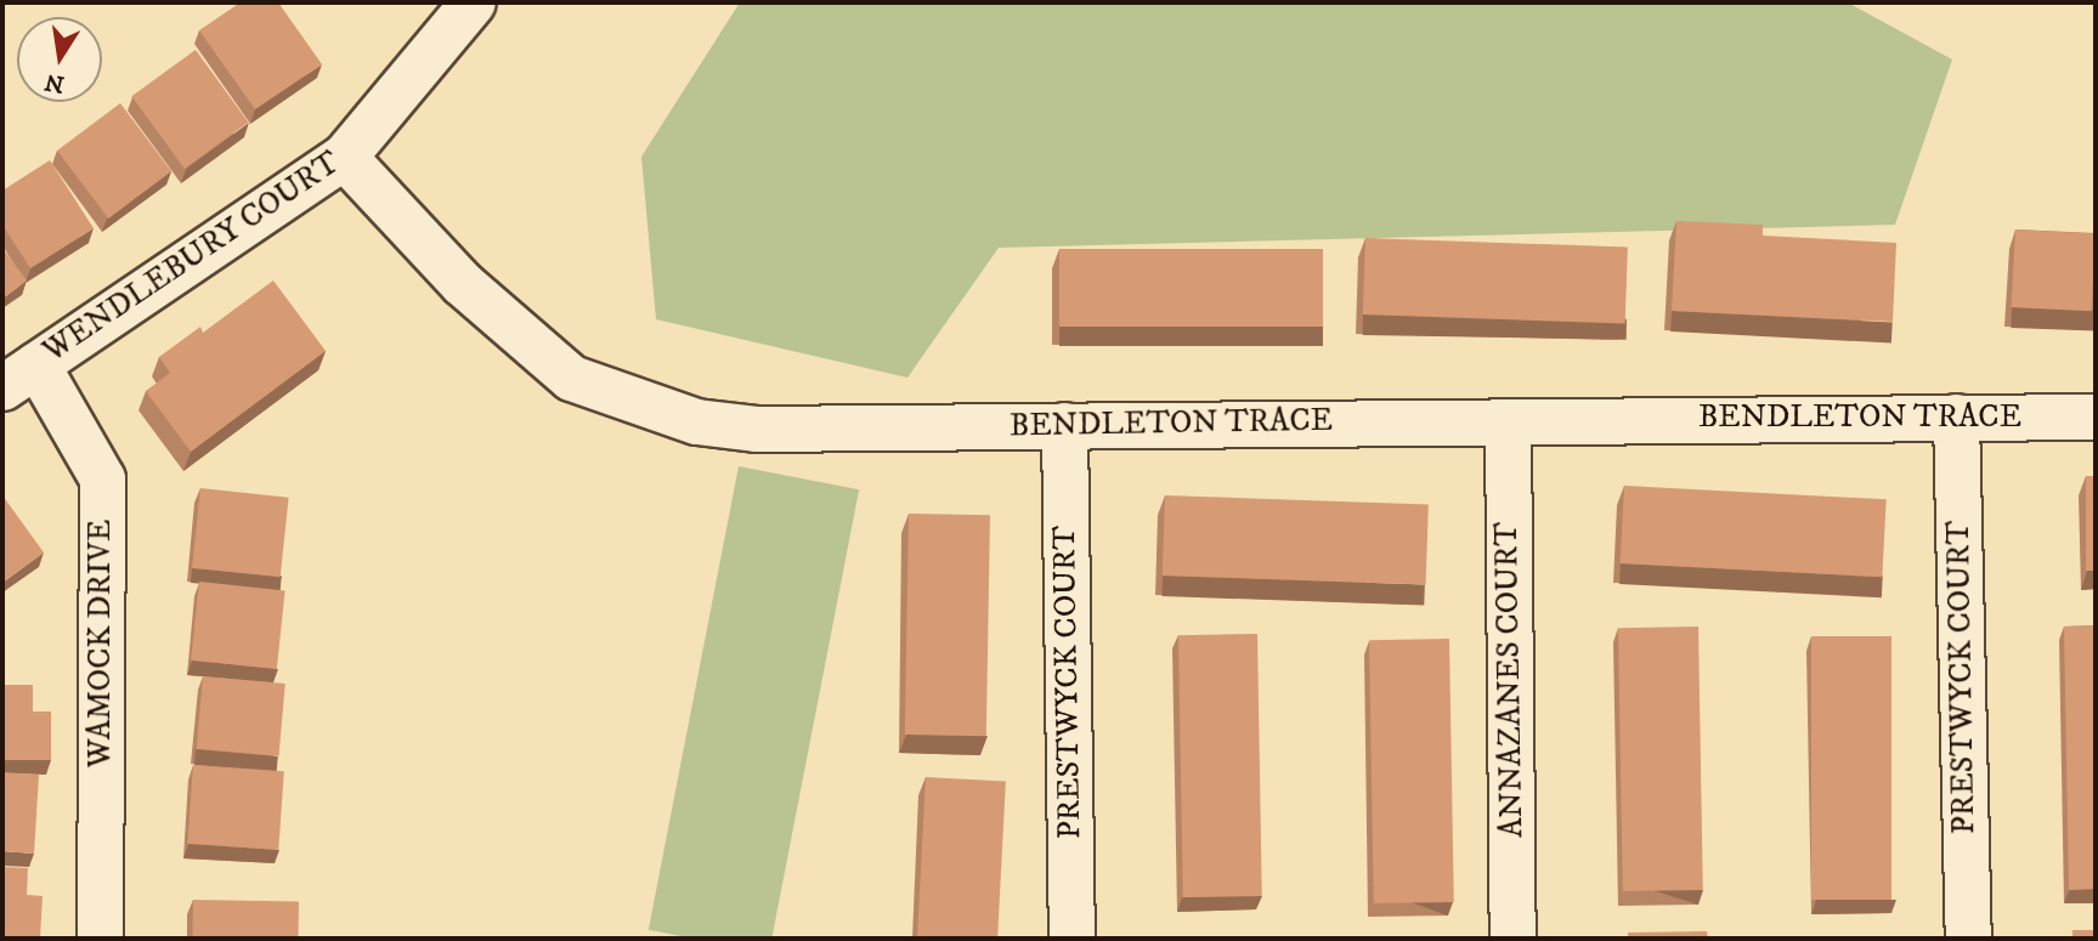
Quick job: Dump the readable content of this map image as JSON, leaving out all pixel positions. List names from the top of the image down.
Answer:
{
  "streets": {
    "street": [
      "WENDLEBURY COURT",
      "BENDLETON TRACE",
      "WAMOCK DRIVE",
      "PRESTWYCK COURT",
      "ANNAZANES COURT"
    ]
  },
  "crossings": [
    ["WENDLEBURY COURT", "BENDLETON TRACE"],
    ["WENDLEBURY COURT", "WAMOCK DRIVE"],
    ["BENDLETON TRACE", "PRESTWYCK COURT"],
    ["BENDLETON TRACE", "ANNAZANES COURT"]
  ],
  "north": "bottom"
}
